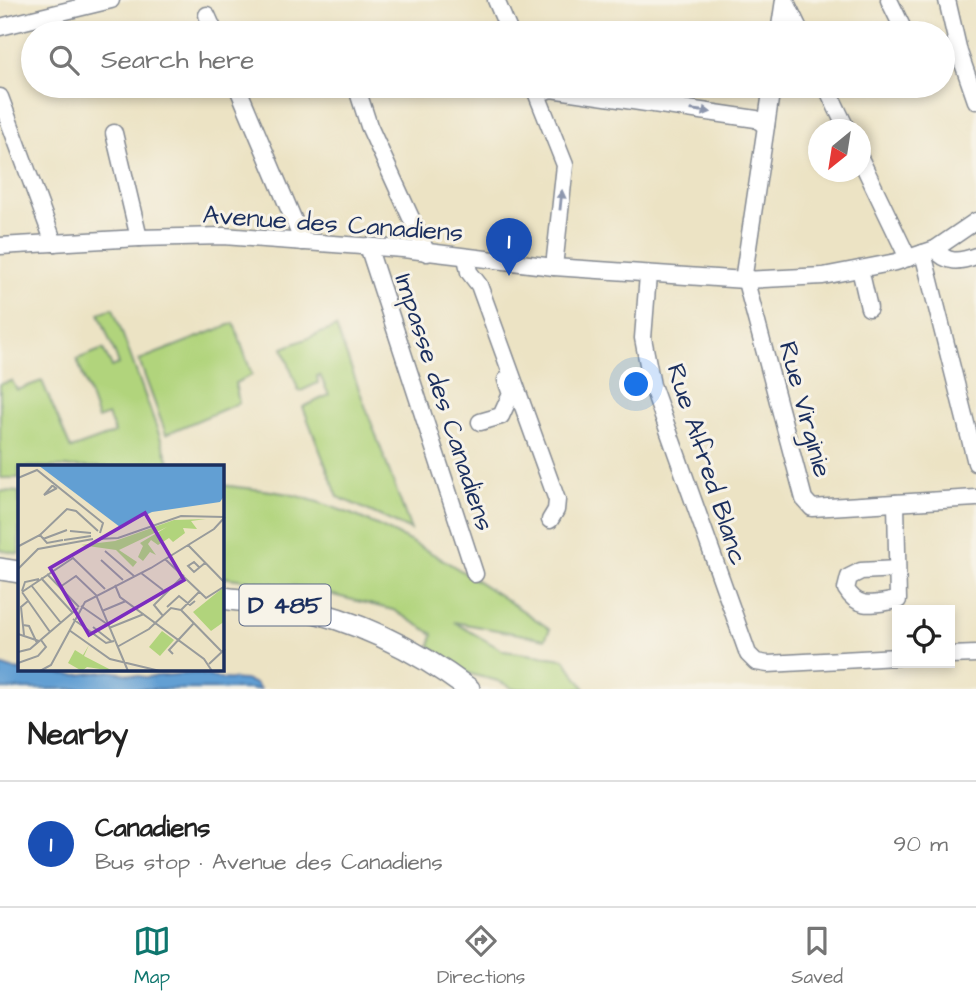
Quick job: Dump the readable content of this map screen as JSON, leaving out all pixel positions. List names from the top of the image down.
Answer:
{
  "streets": {
    "main road": ["D 485"],
    "street": [
      "Avenue des Canadiens",
      "Impasse des Canadiens",
      "Rue Virginie",
      "Rue Alfred Blanc"
    ]
  },
  "crossings": [
    ["Avenue des Canadiens", "Impasse des Canadiens"],
    ["Avenue des Canadiens", "Rue Virginie"],
    ["Avenue des Canadiens", "Rue Alfred Blanc"]
  ],
  "north": "bottom left",
  "page": {
    "search": "Search here",
    "pins": "1",
    "heading": "Nearby",
    "list": [
      {
        "mark": "1",
        "name": "Canadiens",
        "note": "Bus stop · Avenue des Canadiens",
        "value": "90 m"
      }
    ],
    "nav": ["Map", "Directions", "Saved"]
  }
}
